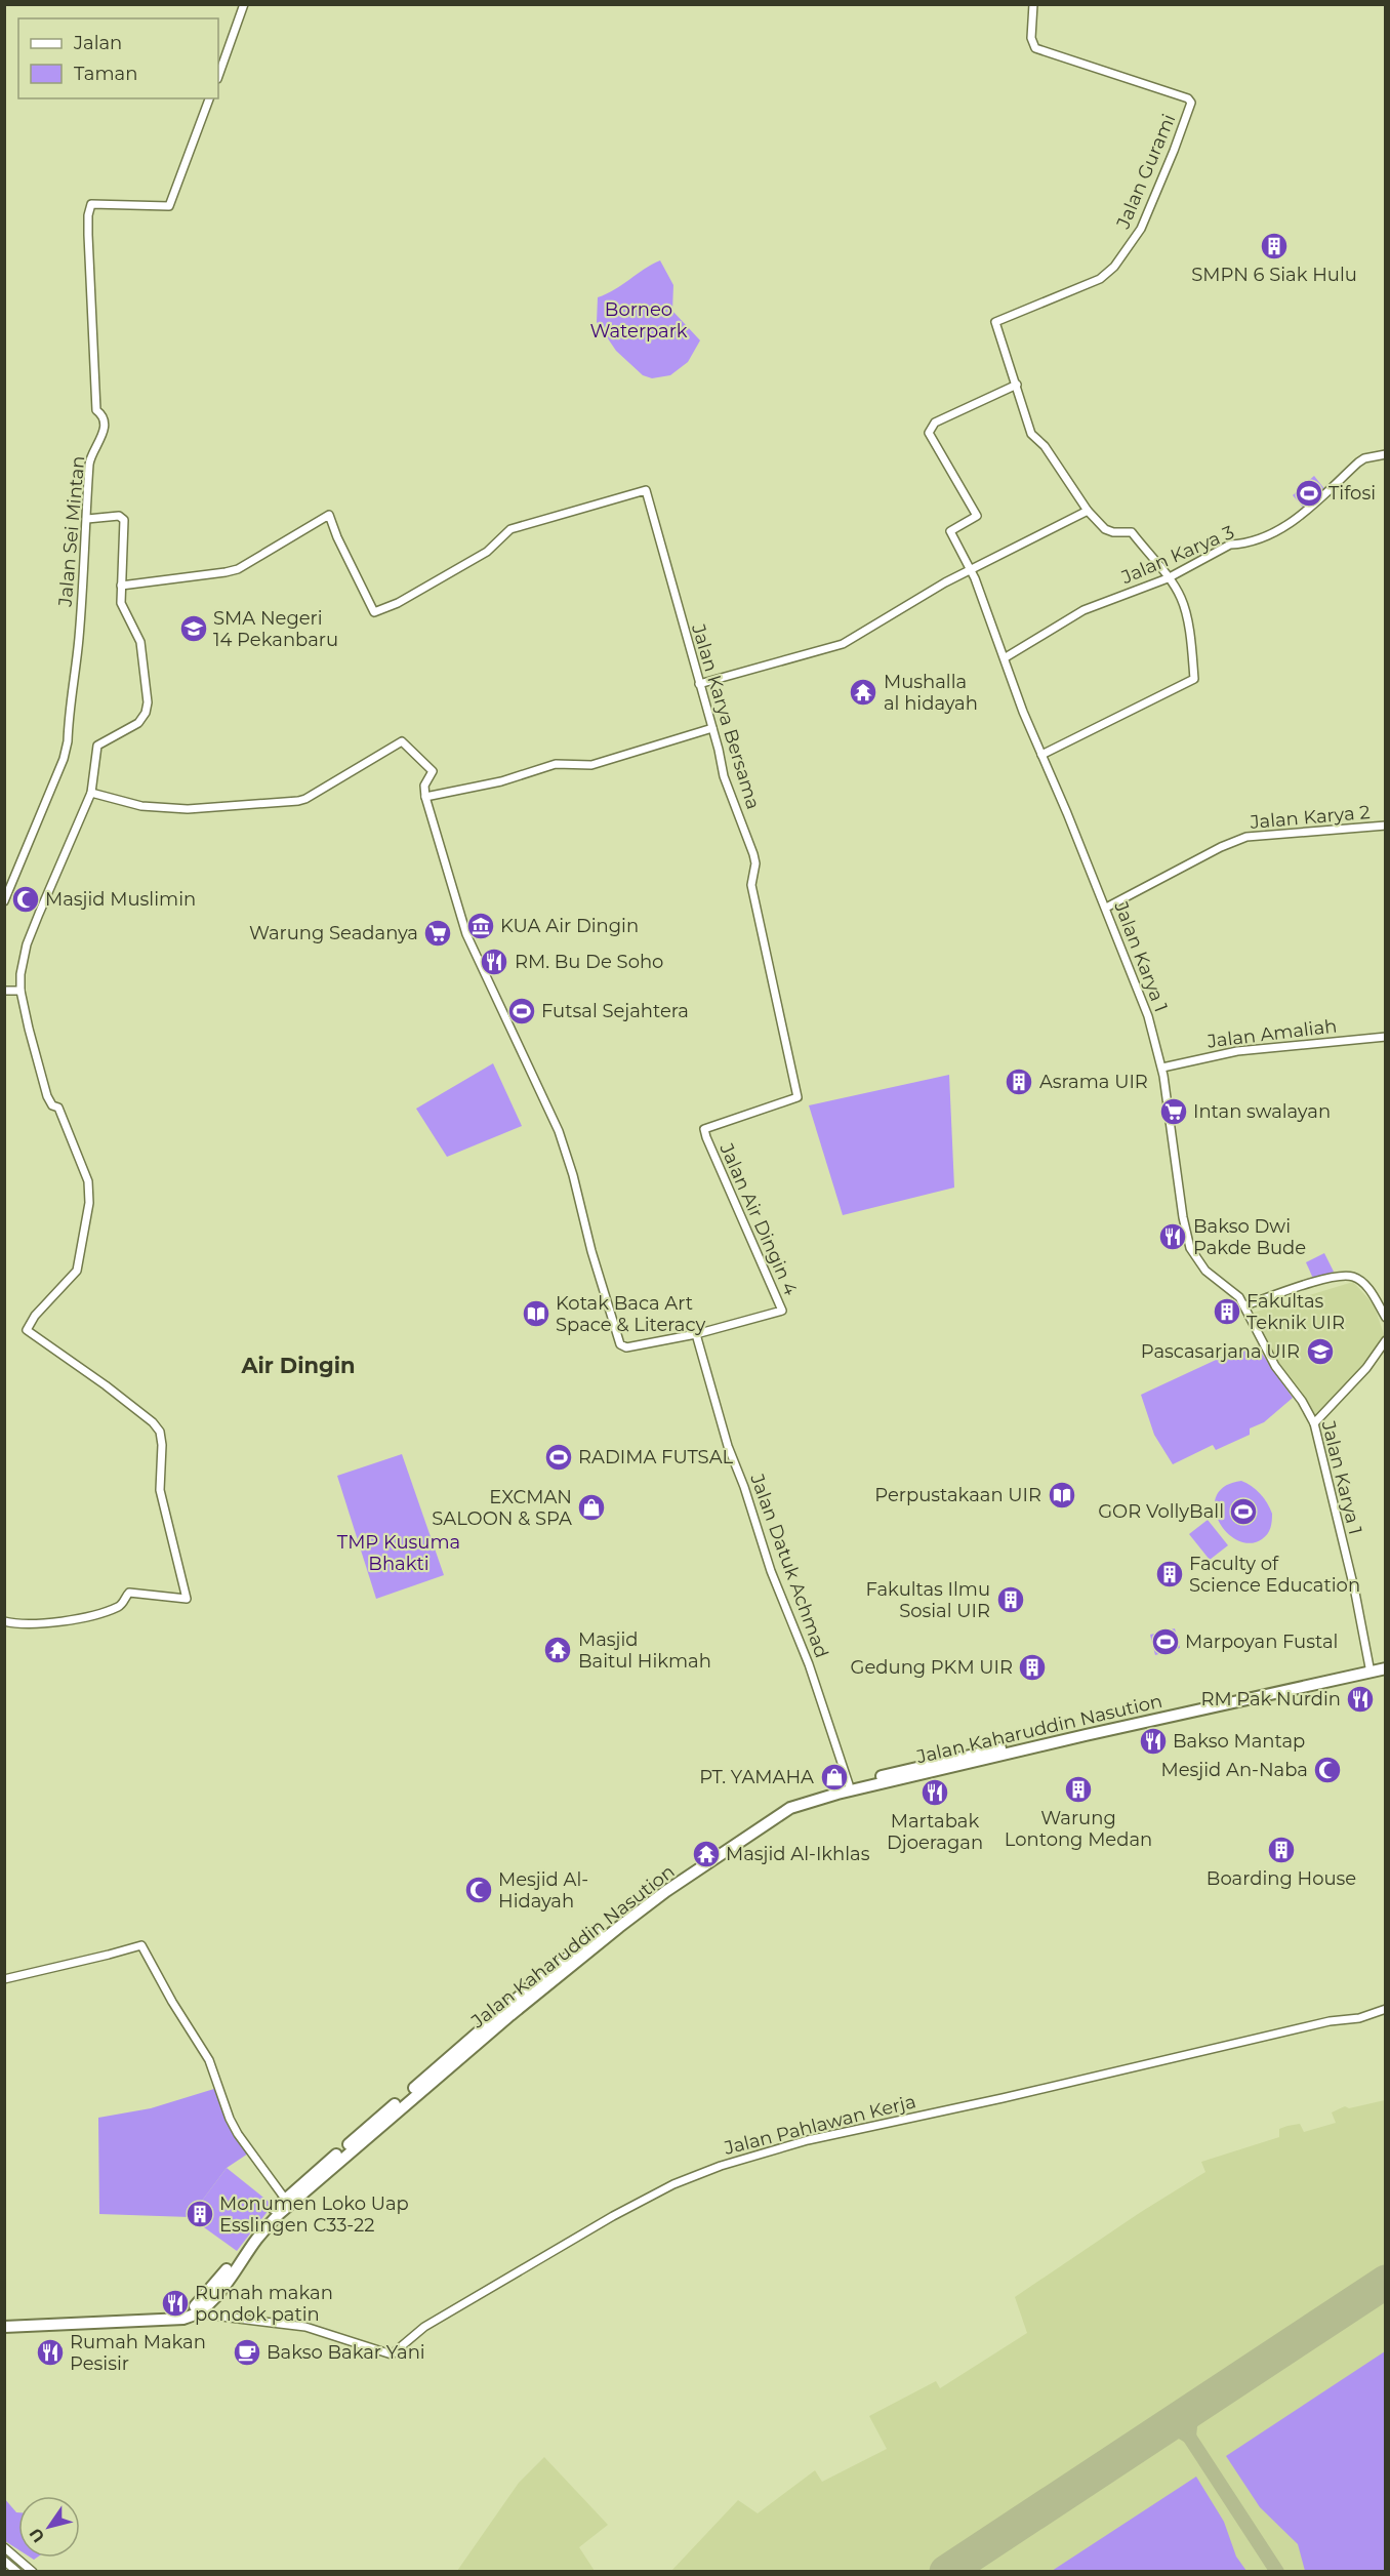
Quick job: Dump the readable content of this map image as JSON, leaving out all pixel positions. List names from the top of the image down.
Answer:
{
  "streets": {
    "highway": ["Jalan Kaharuddin Nasution"],
    "street": [
      "Jalan Gurami",
      "Jalan Sei Mintan",
      "Jalan Karya 3",
      "Jalan Karya Bersama",
      "Jalan Karya 2",
      "Jalan Karya 1",
      "Jalan Amaliah",
      "Jalan Air Dingin 4",
      "Jalan Datuk Achmad",
      "Jalan Pahlawan Kerja"
    ]
  },
  "crossings": [
    ["Jalan Gurami", "Jalan Karya 1"],
    ["Jalan Karya 3", "Jalan Karya 1"],
    ["Jalan Karya Bersama", "Jalan Air Dingin 4"],
    ["Jalan Karya 2", "Jalan Karya 1"],
    ["Jalan Karya 1", "Jalan Amaliah"],
    ["Jalan Karya 1", "Jalan Kaharuddin Nasution"],
    ["Jalan Air Dingin 4", "Jalan Datuk Achmad"],
    ["Jalan Datuk Achmad", "Jalan Kaharuddin Nasution"],
    ["Jalan Kaharuddin Nasution", "Jalan Pahlawan Kerja"]
  ],
  "districts": ["Air Dingin"],
  "parks": ["Borneo Waterpark", "TMP Kusuma Bhakti"],
  "places": {
    "building": [
      "SMPN 6 Siak Hulu",
      "Asrama UIR",
      "Fakultas Teknik UIR",
      "Faculty of Science Education",
      "Fakultas Ilmu Sosial UIR",
      "Gedung PKM UIR",
      "Warung Lontong Medan",
      "Boarding House",
      "Monumen Loko Uap Esslingen C33-22"
    ],
    "sports": [
      "Tifosi",
      "Futsal Sejahtera",
      "RADIMA FUTSAL",
      "GOR VollyBall",
      "Marpoyan Fustal"
    ],
    "school or university": ["SMA Negeri 14 Pekanbaru", "Pascasarjana UIR"],
    "temple": ["Mushalla al hidayah", "Masjid Baitul Hikmah", "Masjid Al-Ikhlas"],
    "mosque": ["Masjid Muslimin", "Mesjid An-Naba", "Mesjid Al- Hidayah"],
    "museum": ["KUA Air Dingin"],
    "supermarket": ["Warung Seadanya", "Intan swalayan"],
    "restaurant": [
      "RM. Bu De Soho",
      "Bakso Dwi Pakde Bude",
      "RM Pak Nurdin",
      "Bakso Mantap",
      "Martabak Djoeragan",
      "Rumah makan pondok patin",
      "Rumah Makan Pesisir"
    ],
    "library": ["Kotak Baca Art Space & Literacy", "Perpustakaan UIR"],
    "shop": ["EXCMAN SALOON & SPA", "PT. YAMAHA"],
    "cafe": ["Bakso Bakar Yani"]
  },
  "legend": ["Jalan", "Taman"],
  "north": "bottom left"
}
